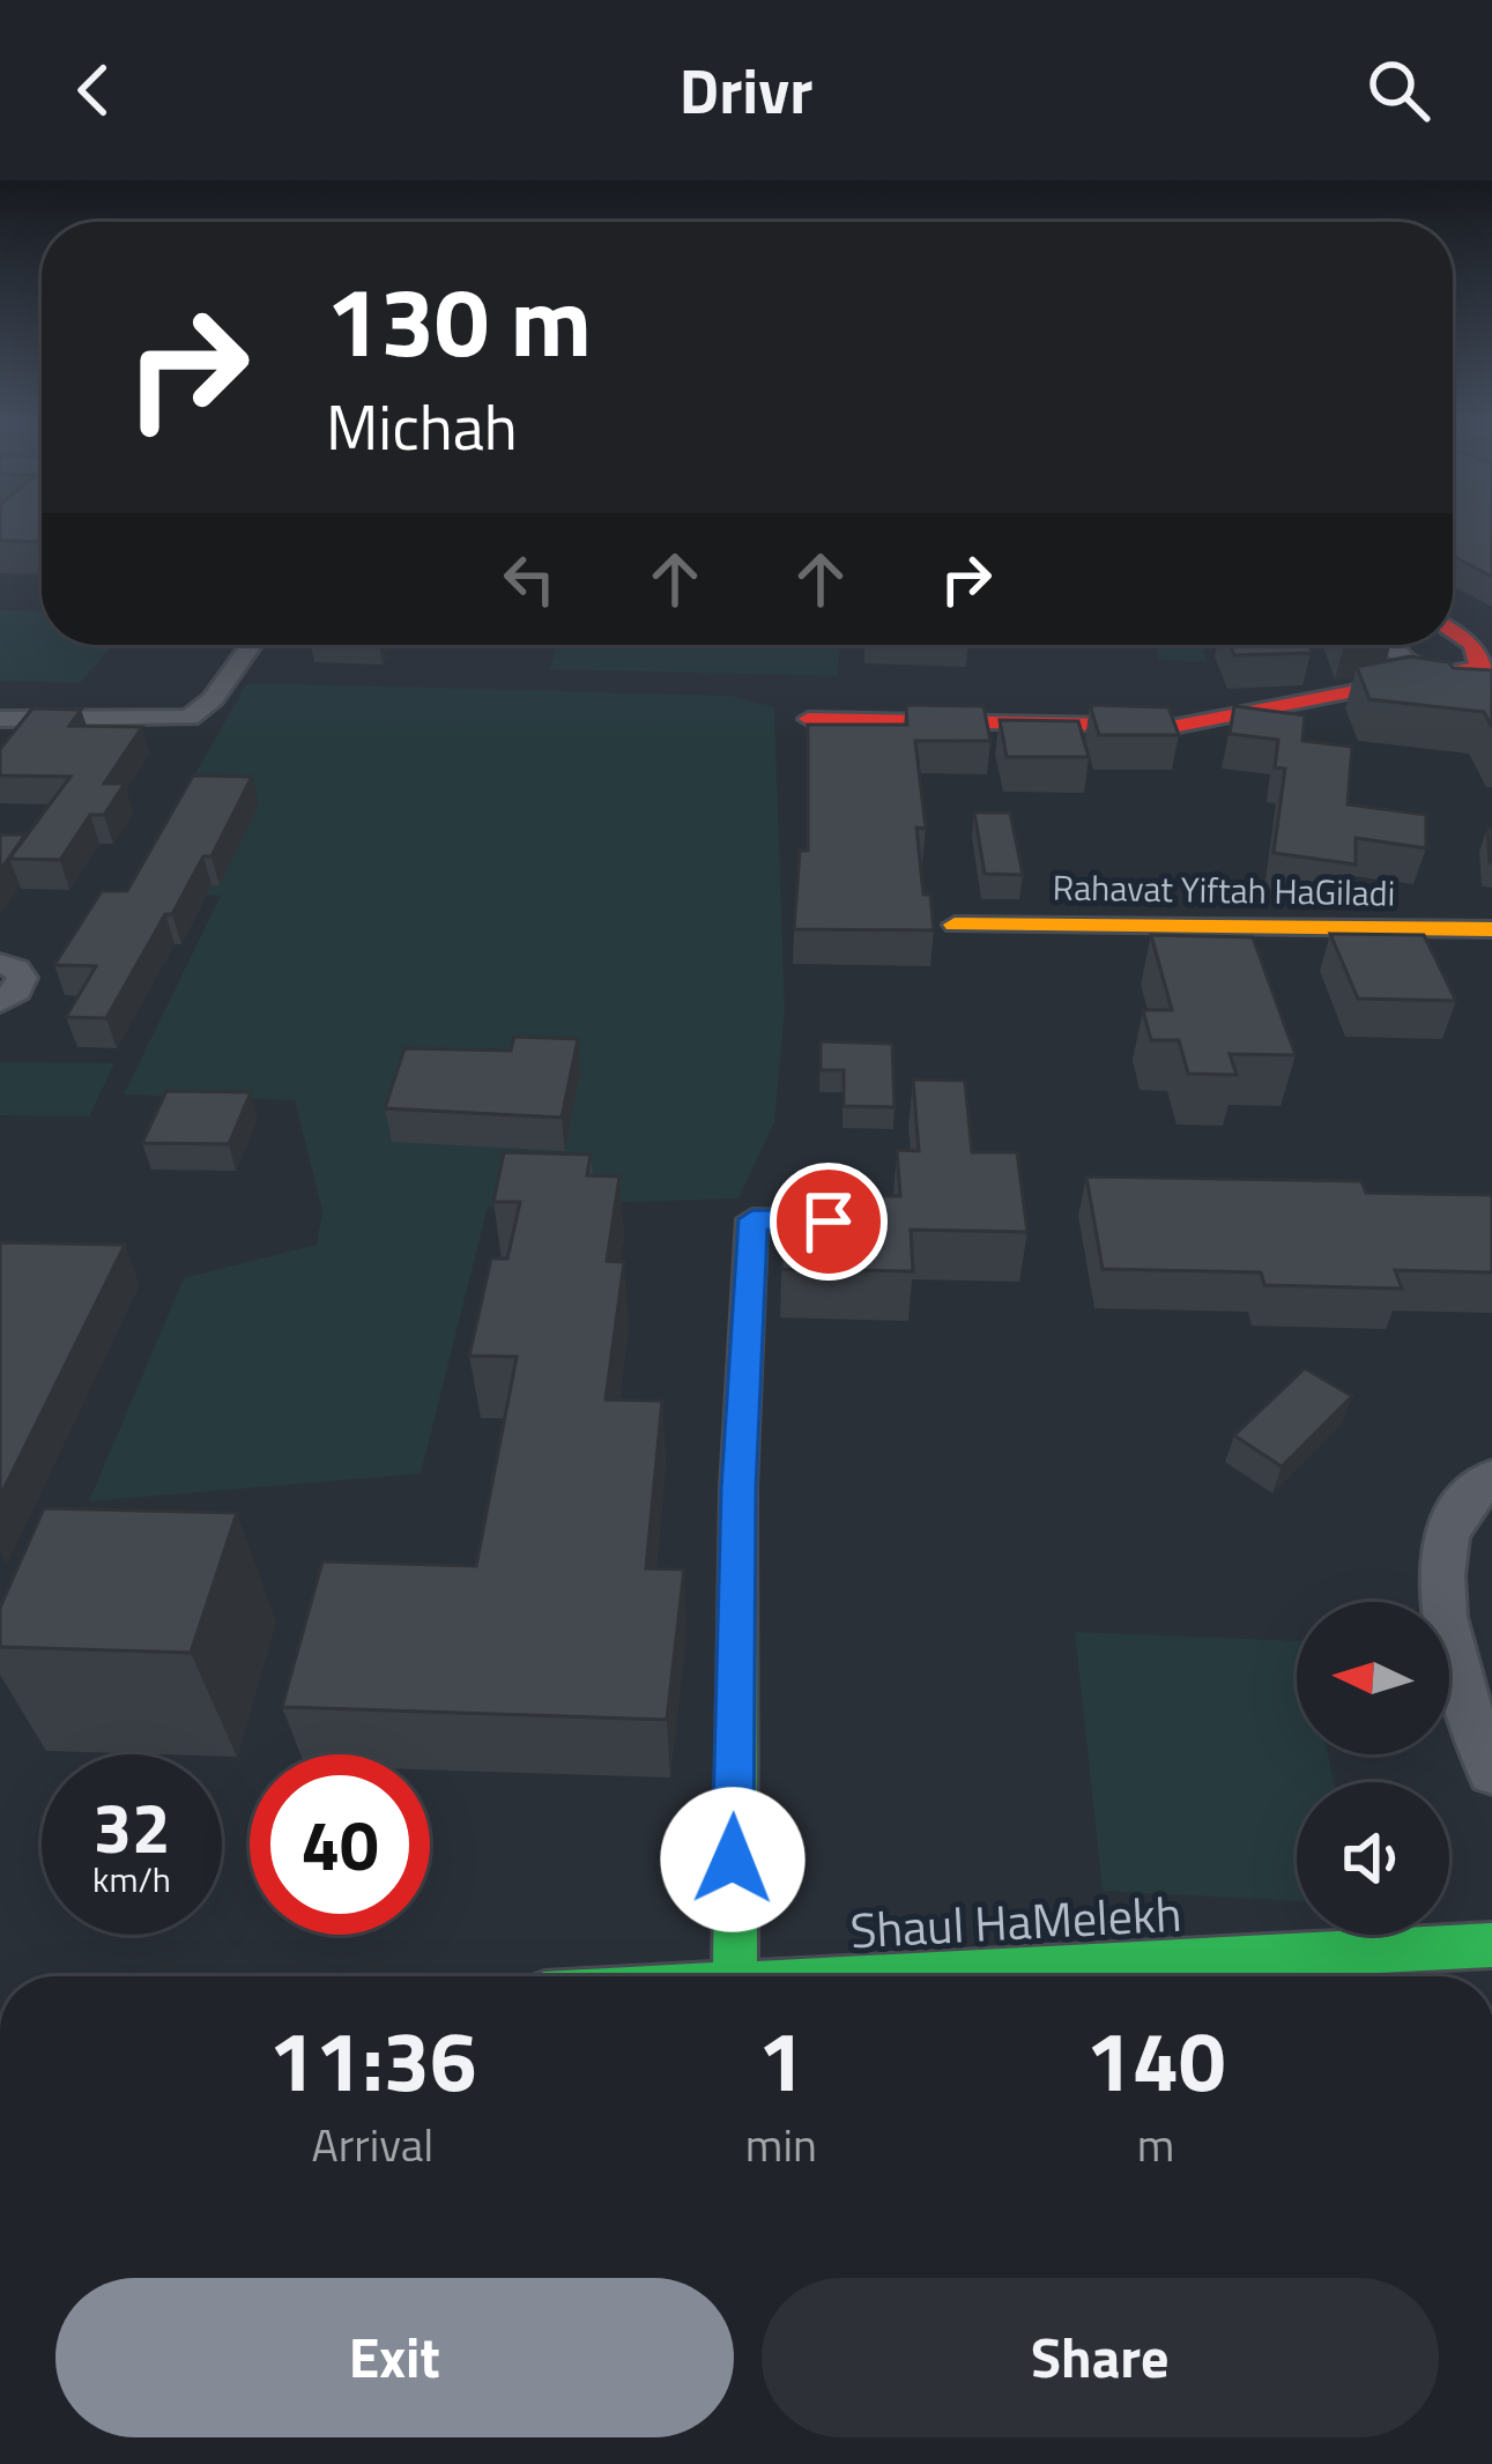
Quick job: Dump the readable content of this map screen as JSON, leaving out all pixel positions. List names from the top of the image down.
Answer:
{
  "streets": {
    "street": ["Rahavat Yiftah HaGiladi", "Shaul HaMelekh"]
  },
  "north": "left",
  "page": {
    "header": "Drivr",
    "turn": ["130 m", "Michah"],
    "speed": "32 km/h",
    "limit": "40",
    "eta": [
      "11:36",
      "Arrival",
      "1",
      "min",
      "140",
      "m"
    ],
    "buttons": ["Exit", "Share"]
  }
}
